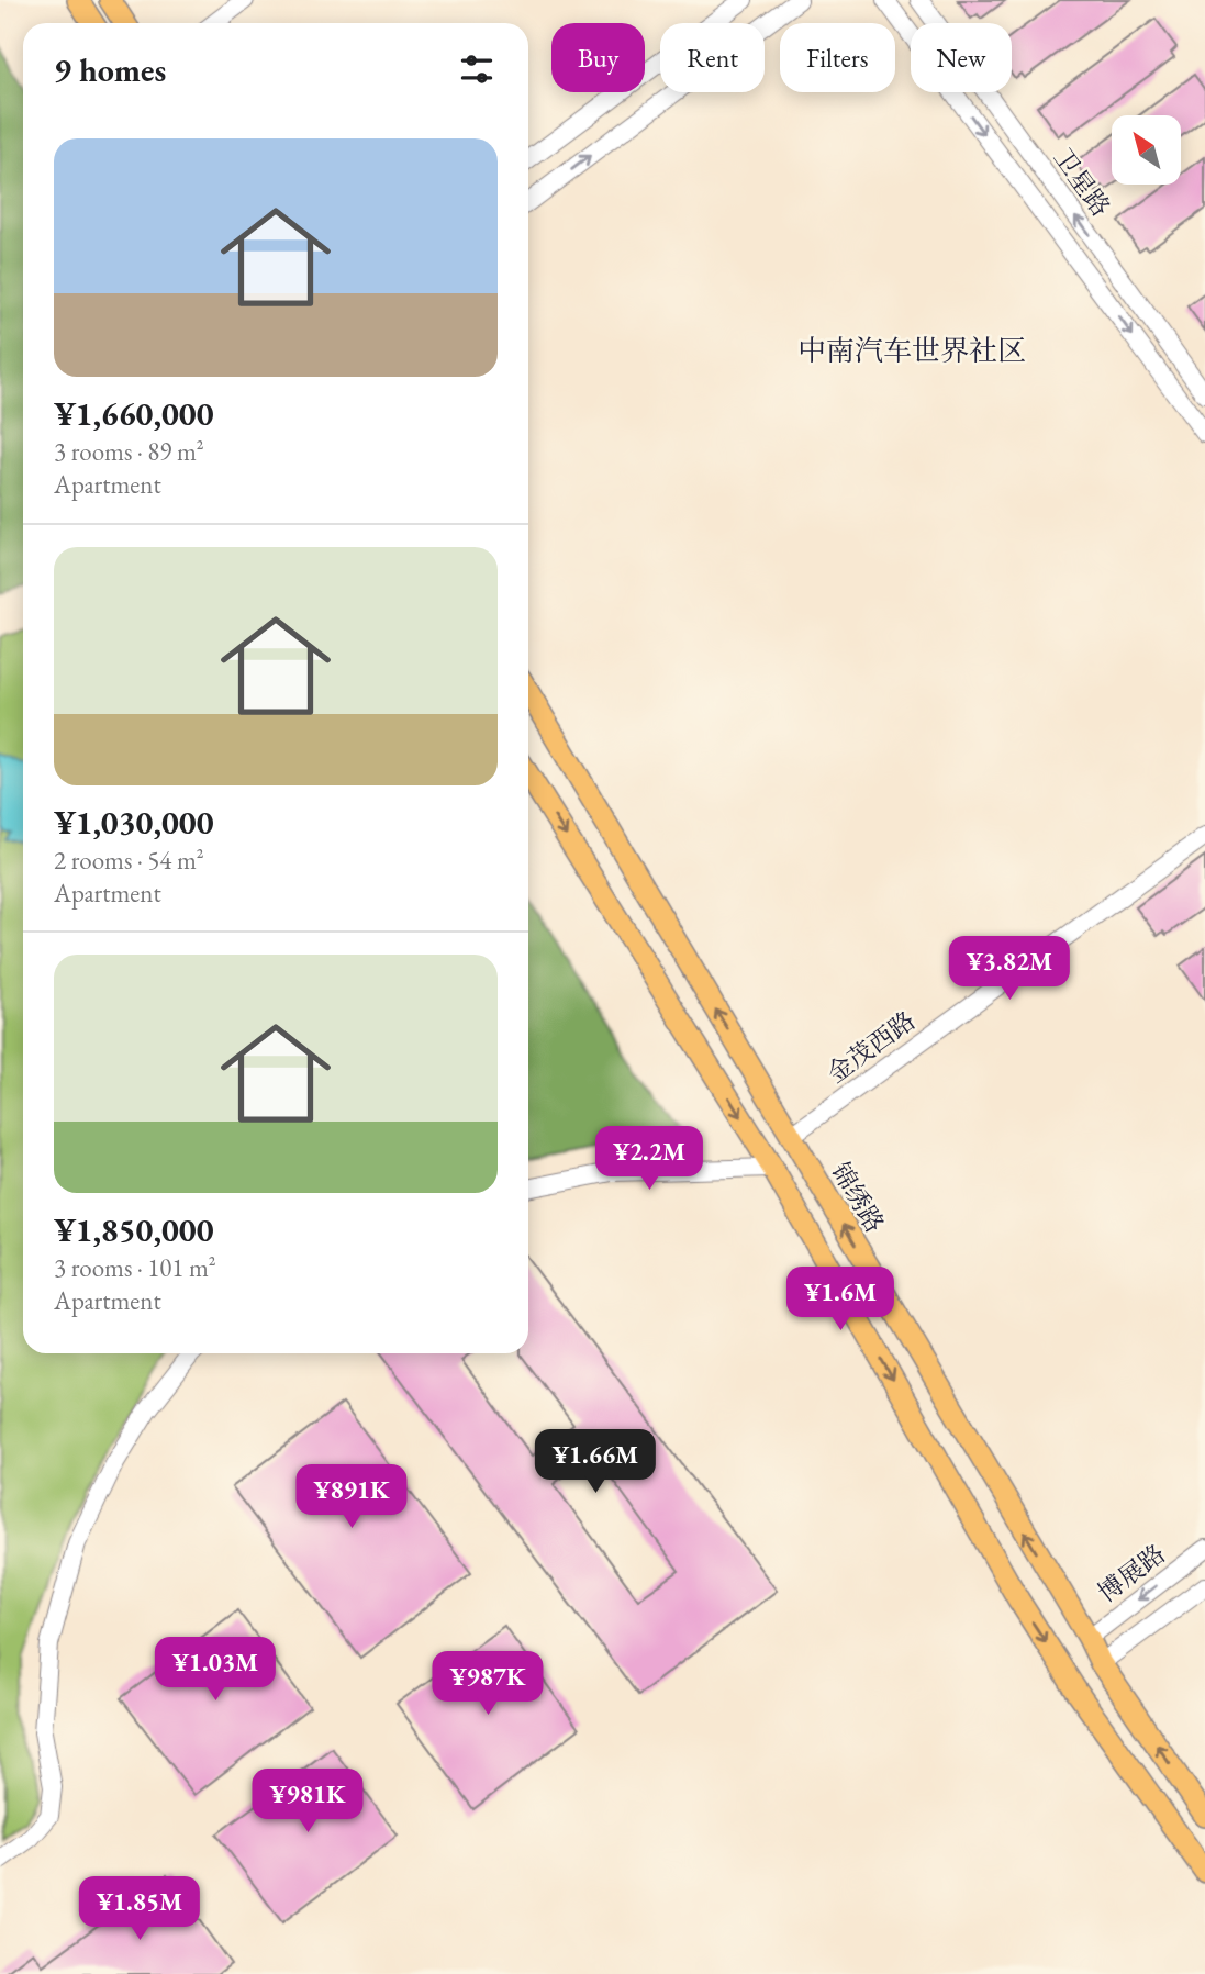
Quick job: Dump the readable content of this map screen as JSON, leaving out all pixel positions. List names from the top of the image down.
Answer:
{
  "streets": {
    "main road": ["锦绣路"],
    "street": ["卫星路", "金茂西路", "博展路"]
  },
  "crossings": [
    ["金茂西路", "锦绣路"],
    ["锦绣路", "博展路"]
  ],
  "districts": ["中南汽车世界社区"],
  "north": "top left",
  "page": {
    "chip": [
      "Buy",
      "Rent",
      "Filters",
      "New"
    ],
    "heading": "9 homes",
    "list": [
      {
        "name": "¥1,660,000",
        "note": "3 rooms · 89 m² · Apartment"
      },
      {
        "name": "¥1,030,000",
        "note": "2 rooms · 54 m² · Apartment"
      },
      {
        "name": "¥1,850,000",
        "note": "3 rooms · 101 m² · Apartment"
      }
    ],
    "price": [
      "¥3.82M",
      "¥2.2M",
      "¥1.6M",
      "¥1.66M",
      "¥891K",
      "¥1.03M",
      "¥987K",
      "¥981K",
      "¥1.85M"
    ]
  }
}
